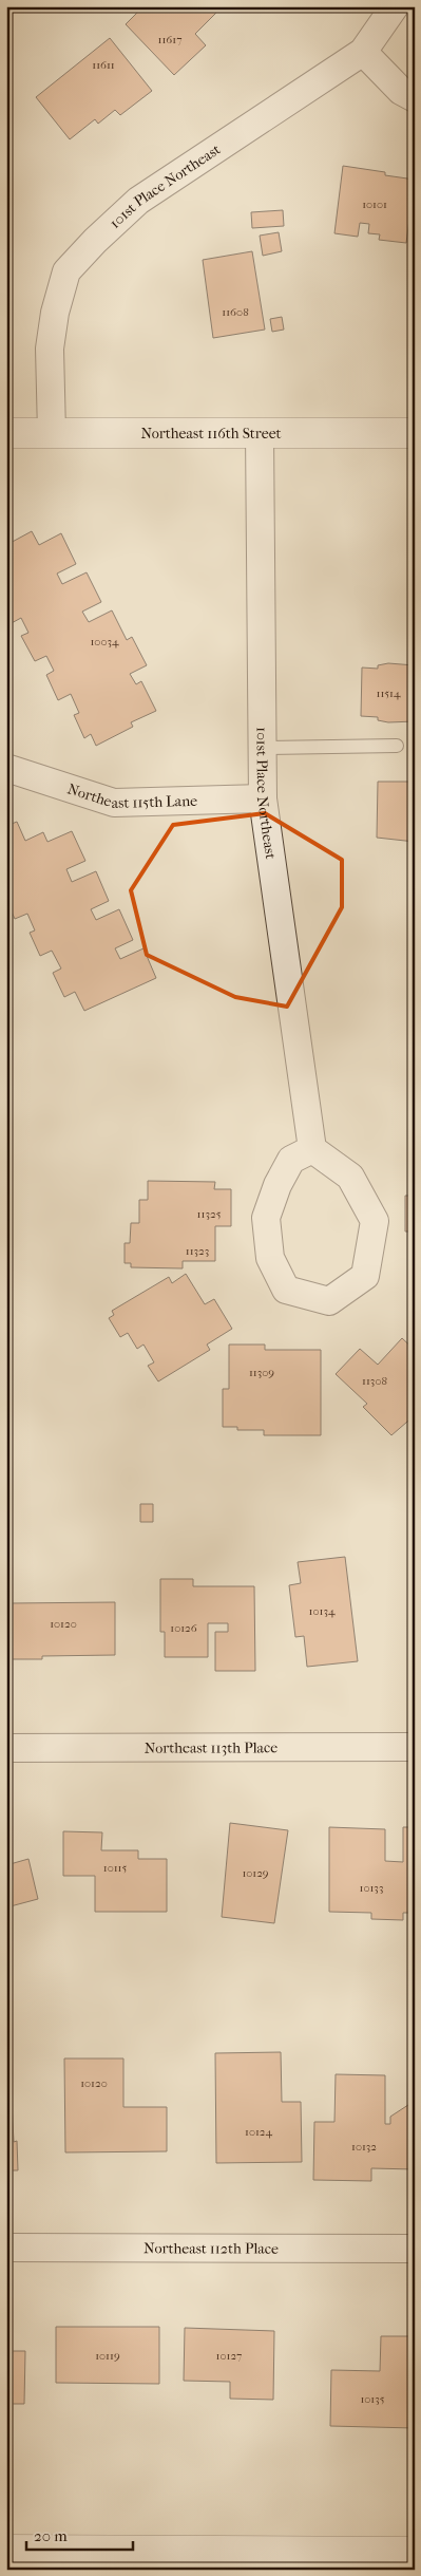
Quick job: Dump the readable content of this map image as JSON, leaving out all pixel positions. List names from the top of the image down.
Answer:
{
  "streets": {
    "street": [
      "101st Place Northeast",
      "Northeast 116th Street",
      "Northeast 115th Lane",
      "Northeast 113th Place",
      "Northeast 112th Place"
    ]
  },
  "crossings": [
    ["101st Place Northeast", "Northeast 116th Street"],
    ["101st Place Northeast", "Northeast 115th Lane"]
  ],
  "house_numbers": [
    "11617",
    "11611",
    "10101",
    "11608",
    "10034",
    "11514",
    "11325",
    "11323",
    "11309",
    "11308",
    "10134",
    "10120",
    "10126",
    "10115",
    "10129",
    "10133",
    "10120",
    "10124",
    "10132",
    "10119",
    "10127",
    "10135"
  ],
  "scale_bar": "20 m"
}
